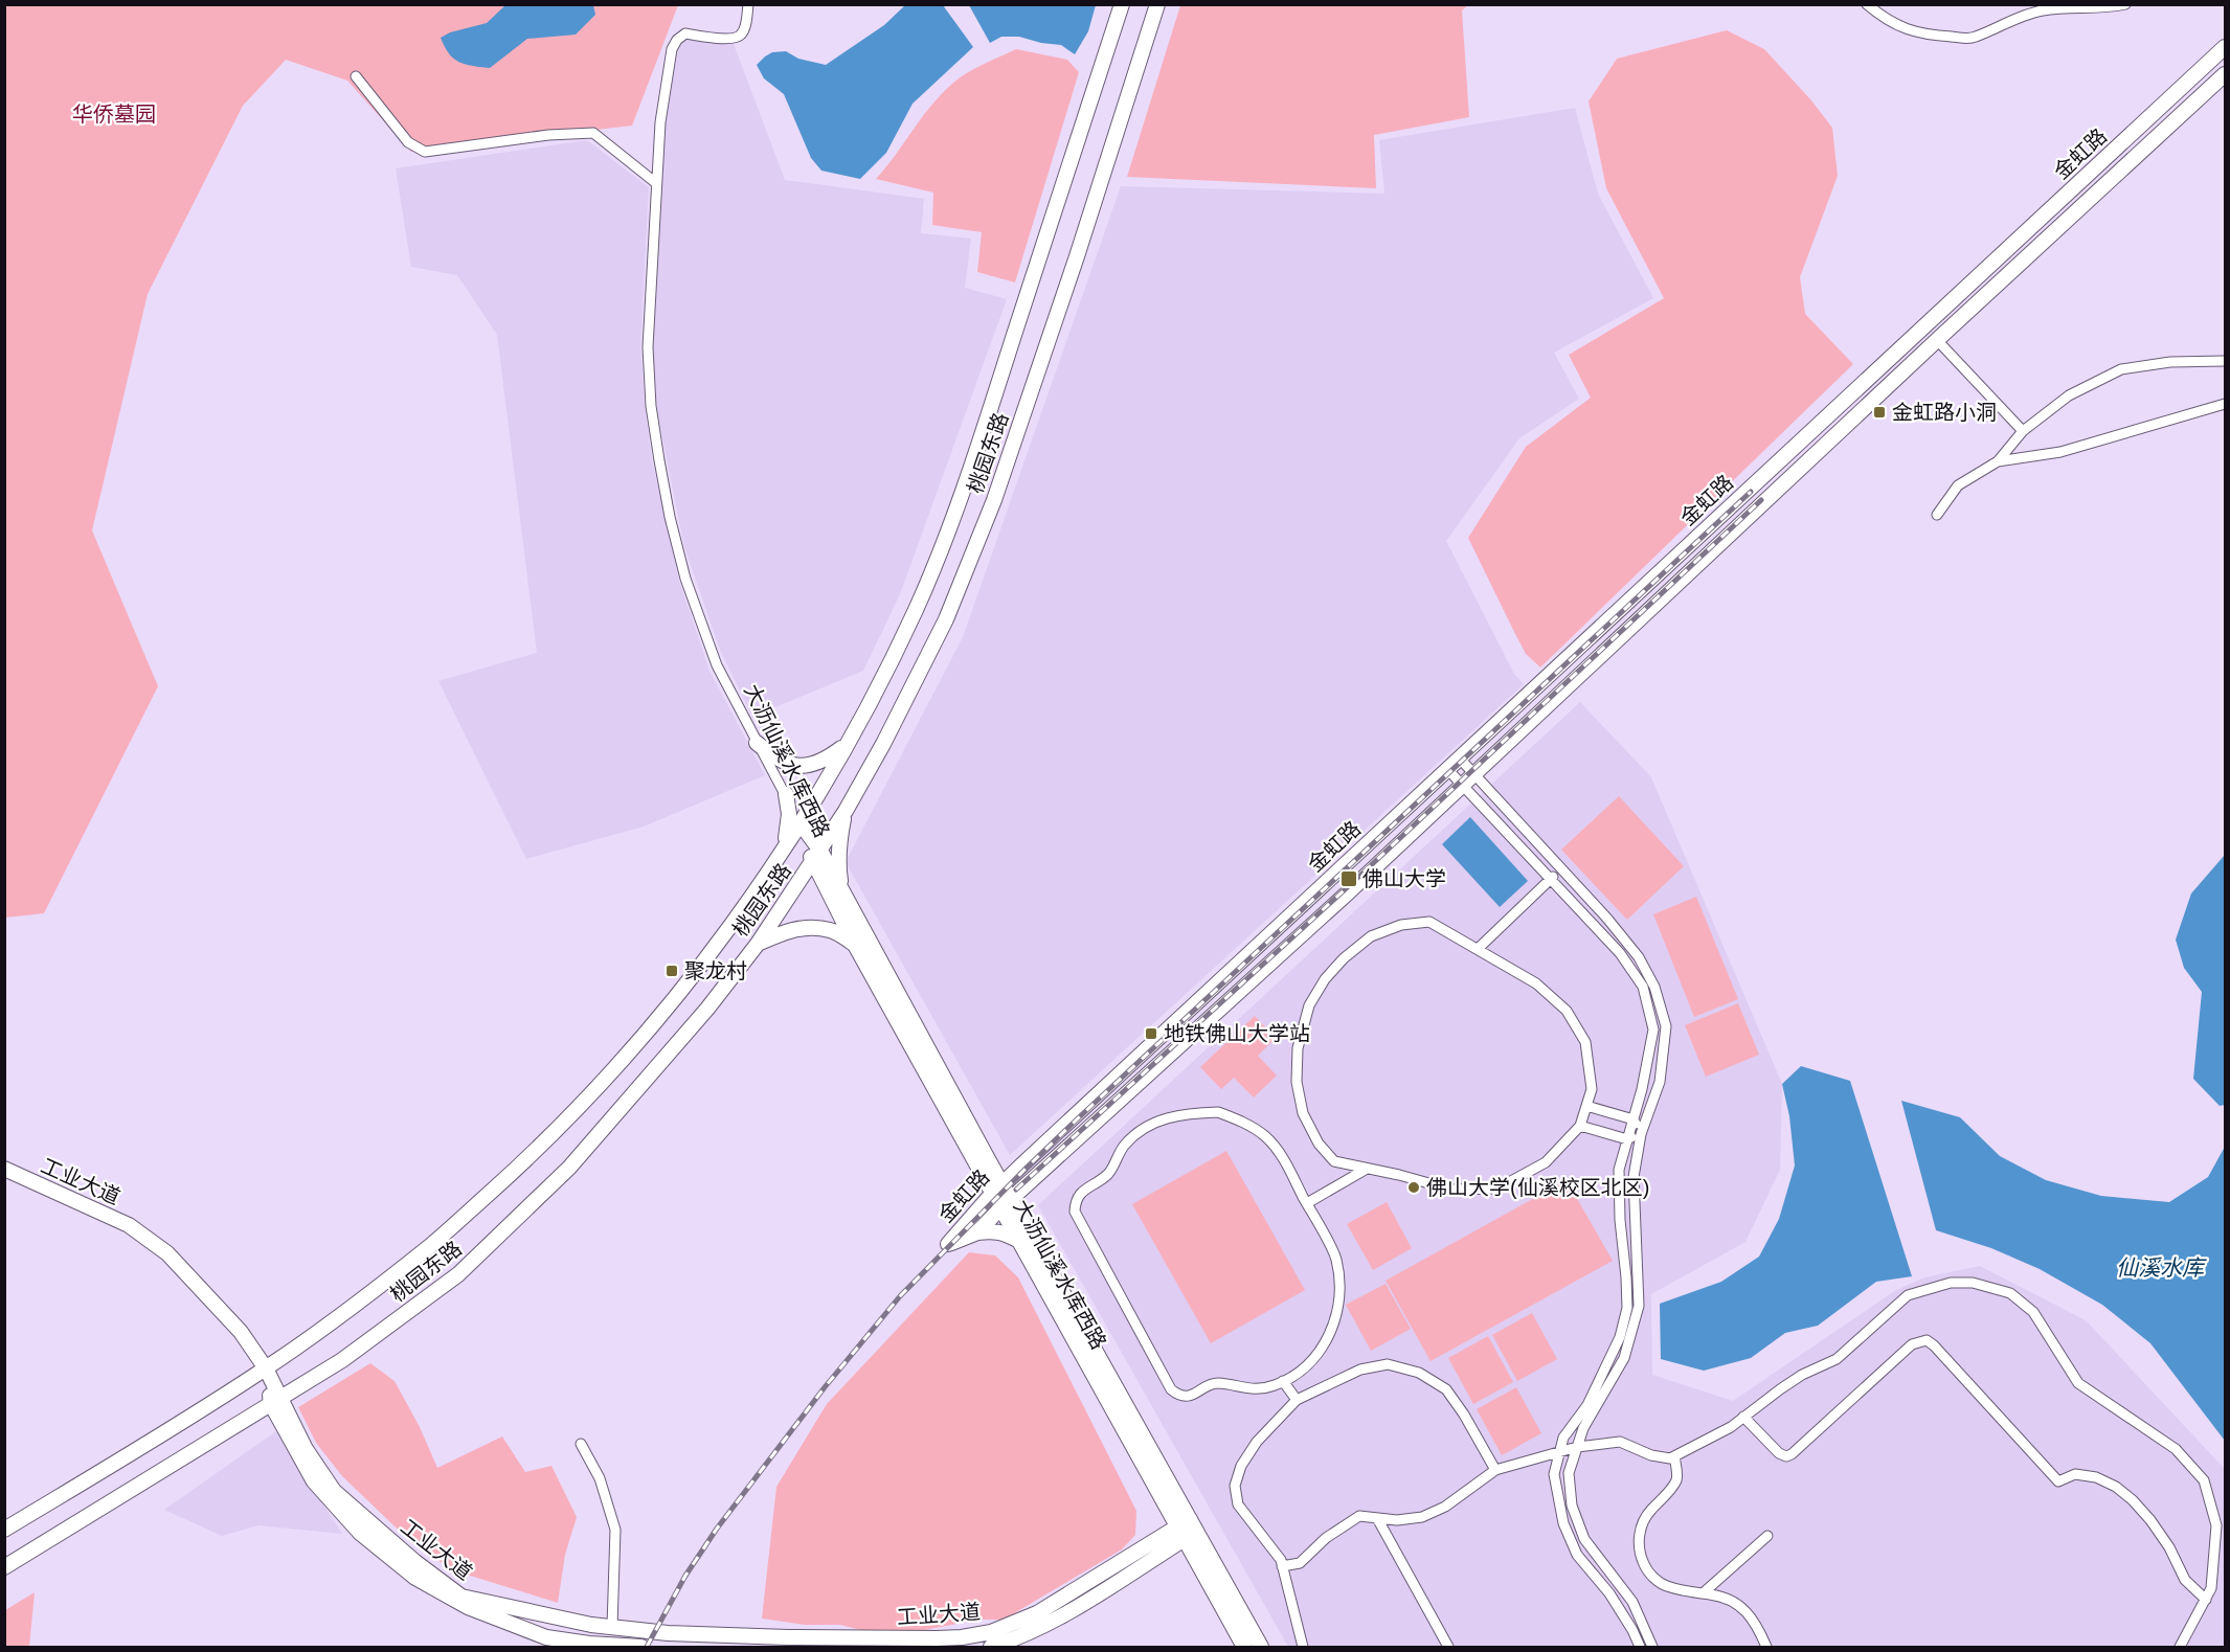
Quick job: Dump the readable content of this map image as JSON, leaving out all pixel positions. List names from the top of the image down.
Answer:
{
  "streets": {
    "street": [
      "金虹路",
      "桃园东路",
      "大沥仙溪水库西路",
      "工业大道"
    ]
  },
  "crossings": [
    ["金虹路", "大沥仙溪水库西路"],
    ["桃园东路", "大沥仙溪水库西路"],
    ["桃园东路", "工业大道"],
    ["大沥仙溪水库西路", "工业大道"]
  ],
  "water": ["仙溪水库"],
  "parks": ["华侨墓园"],
  "places": {
    "transit": [
      "金虹路小洞",
      "佛山大学",
      "聚龙村",
      "地铁佛山大学站"
    ],
    "other": ["佛山大学(仙溪校区北区)"]
  }
}
